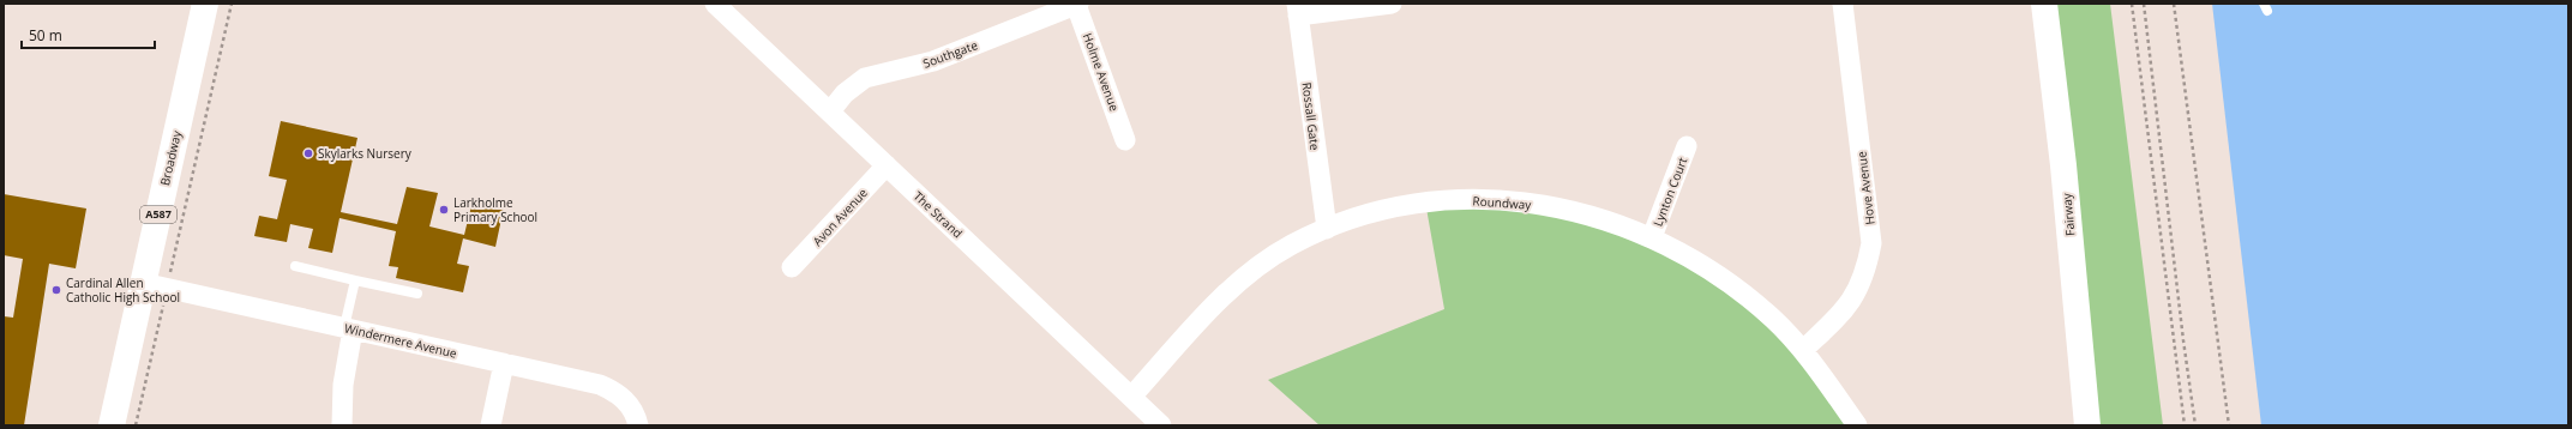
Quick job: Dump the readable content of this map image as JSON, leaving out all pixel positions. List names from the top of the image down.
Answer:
{
  "streets": {
    "main road": ["Broadway", "A587", "Fairway"],
    "street": [
      "Southgate",
      "Holme Avenue",
      "Rossall Gate",
      "Hove Avenue",
      "Lynton Court",
      "Roundway",
      "The Strand",
      "Avon Avenue",
      "Windermere Avenue"
    ]
  },
  "crossings": [
    ["Southgate", "Holme Avenue"],
    ["Southgate", "The Strand"],
    ["Rossall Gate", "Roundway"],
    ["Broadway", "Windermere Avenue"],
    ["Hove Avenue", "Roundway"],
    ["Lynton Court", "Roundway"],
    ["Roundway", "The Strand"],
    ["The Strand", "Avon Avenue"]
  ],
  "places": ["Skylarks Nursery", "Larkholme Primary School", "Cardinal Allen Catholic High School"],
  "scale_bar": "50 m"
}
